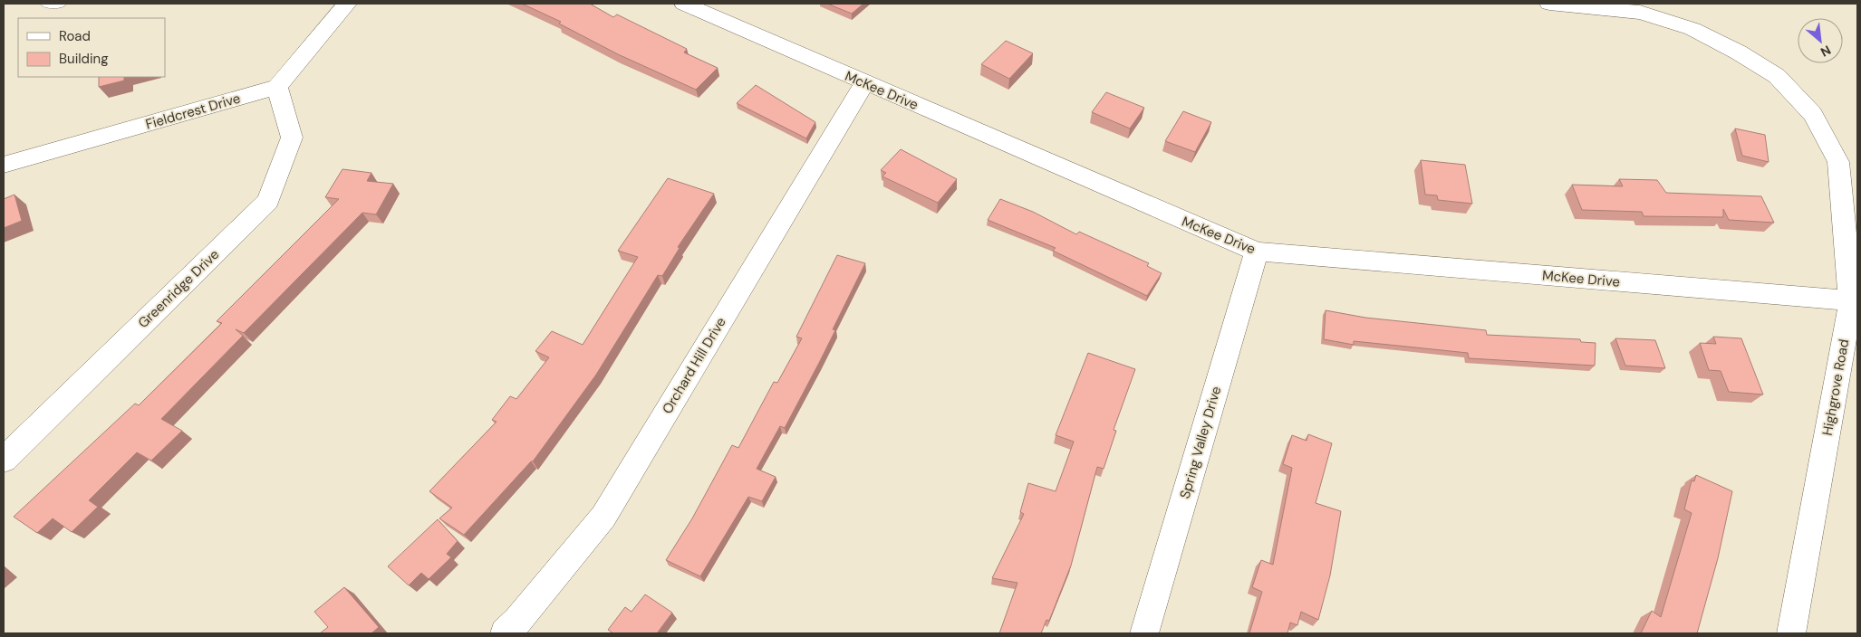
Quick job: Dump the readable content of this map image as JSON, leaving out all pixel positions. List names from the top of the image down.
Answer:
{
  "streets": {
    "street": [
      "McKee Drive",
      "Fieldcrest Drive",
      "Greenridge Drive",
      "Orchard Hill Drive",
      "Highgrove Road",
      "Spring Valley Drive"
    ]
  },
  "crossings": [
    ["McKee Drive", "Orchard Hill Drive"],
    ["McKee Drive", "Highgrove Road"],
    ["McKee Drive", "Spring Valley Drive"],
    ["Fieldcrest Drive", "Greenridge Drive"]
  ],
  "legend": ["Road", "Building"],
  "north": "bottom right"
}
